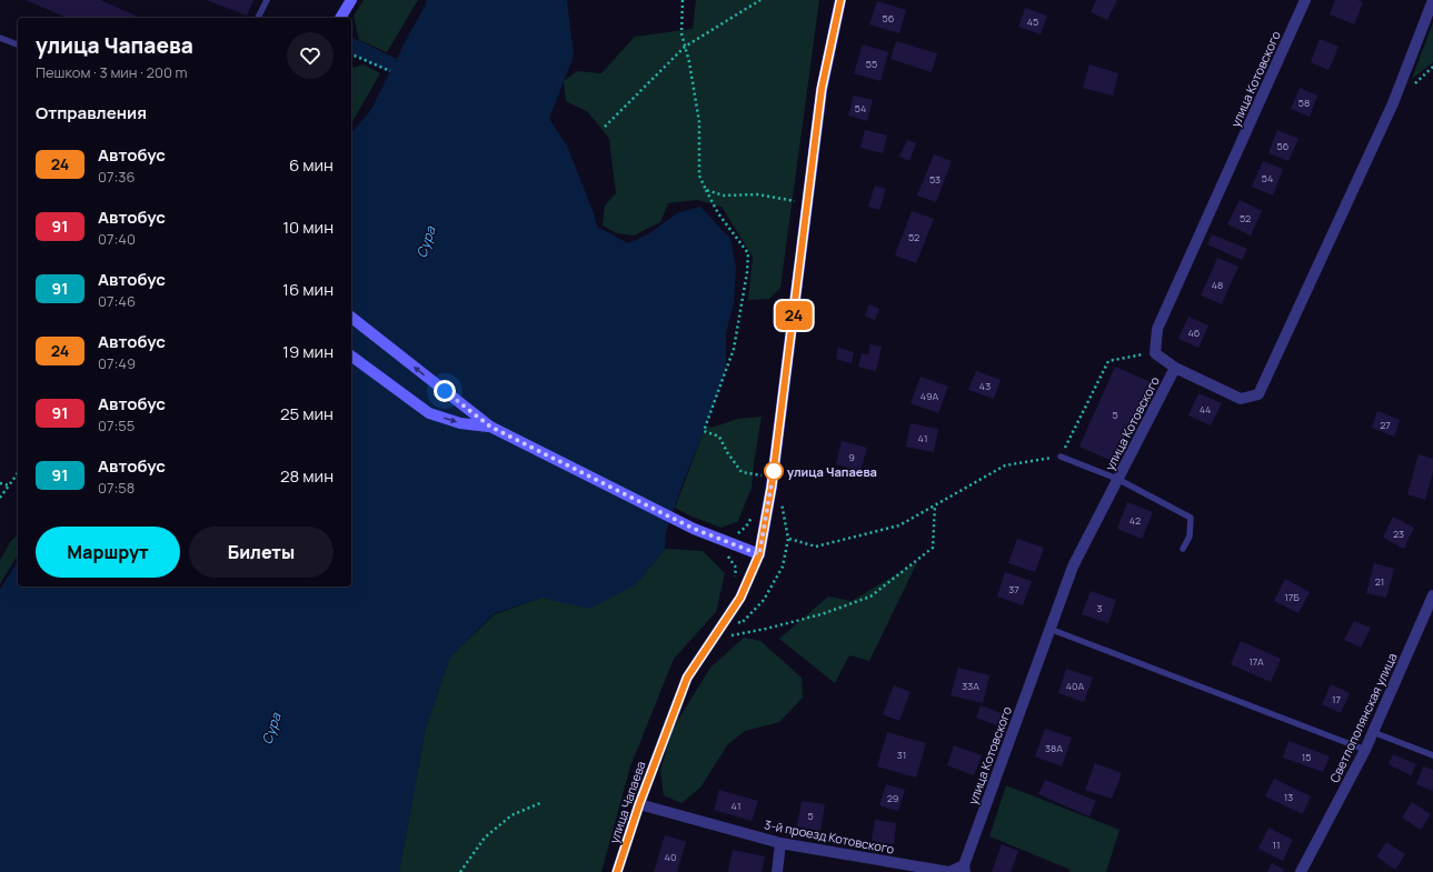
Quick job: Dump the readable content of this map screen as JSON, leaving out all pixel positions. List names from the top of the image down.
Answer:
{
  "streets": {
    "main road": ["улица Чапаева"],
    "street": ["улица Котовского", "Светлополянская улица", "3-й проезд Котовского"]
  },
  "crossings": [
    ["улица Котовского", "3-й проезд Котовского"],
    ["улица Чапаева", "3-й проезд Котовского"]
  ],
  "water": ["Сура"],
  "places": ["улица Чапаева"],
  "lines": ["bus line 24"],
  "house_numbers": [
    "56",
    "45",
    "55",
    "58",
    "54",
    "56",
    "54",
    "53",
    "52",
    "52",
    "48",
    "46",
    "43",
    "49А",
    "44",
    "5",
    "27",
    "41",
    "9",
    "42",
    "23",
    "21",
    "37",
    "17Б",
    "3",
    "17А",
    "33А",
    "40А",
    "17",
    "38А",
    "31",
    "15",
    "13",
    "29",
    "41",
    "5",
    "11",
    "40"
  ],
  "page": {
    "on_map": "24",
    "heading": [
      ["улица Чапаева", "Пешком · 3 мин · 200 m"],
      "Отправления"
    ],
    "list": [
      {
        "mark": "24",
        "name": "Автобус",
        "note": "07:36",
        "value": "6 мин"
      },
      {
        "mark": "91",
        "name": "Автобус",
        "note": "07:40",
        "value": "10 мин"
      },
      {
        "mark": "91",
        "name": "Автобус",
        "note": "07:46",
        "value": "16 мин"
      },
      {
        "mark": "24",
        "name": "Автобус",
        "note": "07:49",
        "value": "19 мин"
      },
      {
        "mark": "91",
        "name": "Автобус",
        "note": "07:55",
        "value": "25 мин"
      },
      {
        "mark": "91",
        "name": "Автобус",
        "note": "07:58",
        "value": "28 мин"
      }
    ],
    "buttons": ["Маршрут", "Билеты"]
  }
}
